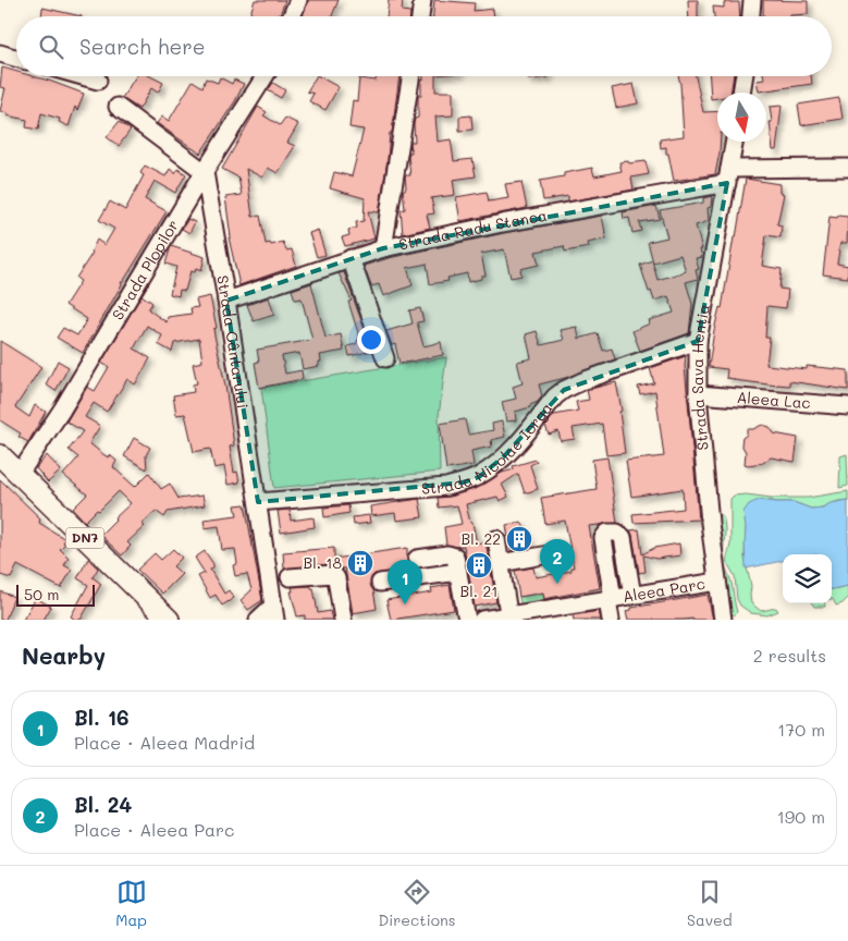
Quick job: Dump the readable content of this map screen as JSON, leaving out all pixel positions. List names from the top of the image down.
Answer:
{
  "streets": {
    "main road": ["DN7"],
    "street": [
      "Strada Radu Stanca",
      "Strada Plopilor",
      "Strada Cântarului",
      "Strada Sava Henția",
      "Aleea Lac",
      "Strada Nicolae Iorga",
      "Aleea Parc"
    ]
  },
  "crossings": [
    ["Strada Radu Stanca", "Strada Cântarului"],
    ["Strada Radu Stanca", "Strada Sava Henția"],
    ["Strada Plopilor", "Strada Cântarului"],
    ["Strada Plopilor", "DN7"],
    ["Strada Cântarului", "Strada Nicolae Iorga"],
    ["Strada Sava Henția", "Aleea Lac"],
    ["Strada Sava Henția", "Strada Nicolae Iorga"],
    ["Strada Sava Henția", "Aleea Parc"]
  ],
  "places": {
    "building": ["Bl. 22", "Bl. 18", "Bl. 21"]
  },
  "scale_bar": "50 m",
  "north": "bottom",
  "page": {
    "search": "Search here",
    "pins": ["2", "1"],
    "scale": "50 m",
    "heading": ["Nearby", "2 results"],
    "list": [
      {
        "mark": "1",
        "name": "Bl. 16",
        "note": "Place · Aleea Madrid",
        "value": "170 m"
      },
      {
        "mark": "2",
        "name": "Bl. 24",
        "note": "Place · Aleea Parc",
        "value": "190 m"
      }
    ],
    "nav": ["Map", "Directions", "Saved"]
  }
}
